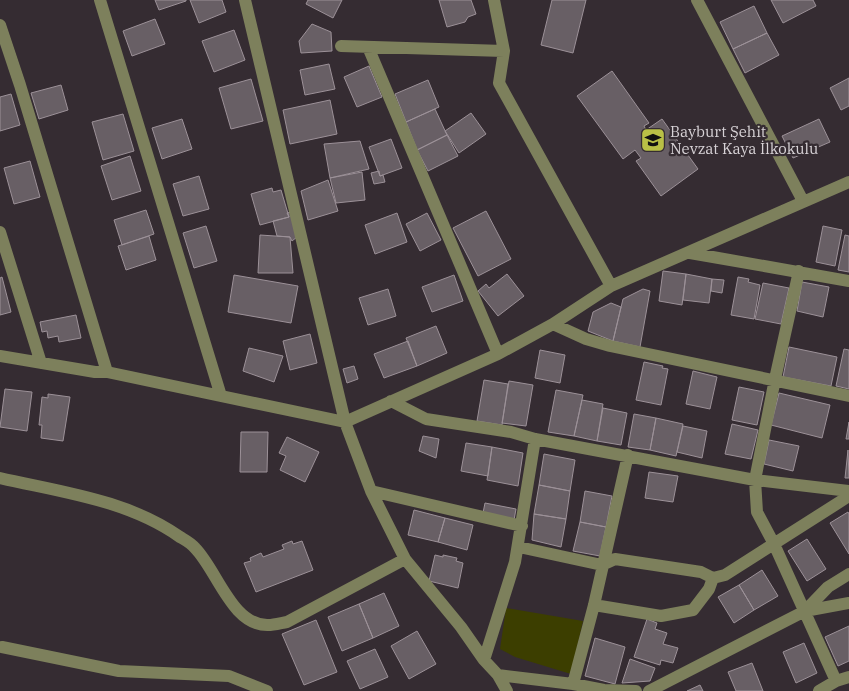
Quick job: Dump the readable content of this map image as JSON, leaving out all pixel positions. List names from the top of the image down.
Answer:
{
  "places": {
    "school or university": ["Bayburt Şehit Nevzat Kaya İlkokulu"]
  }
}
